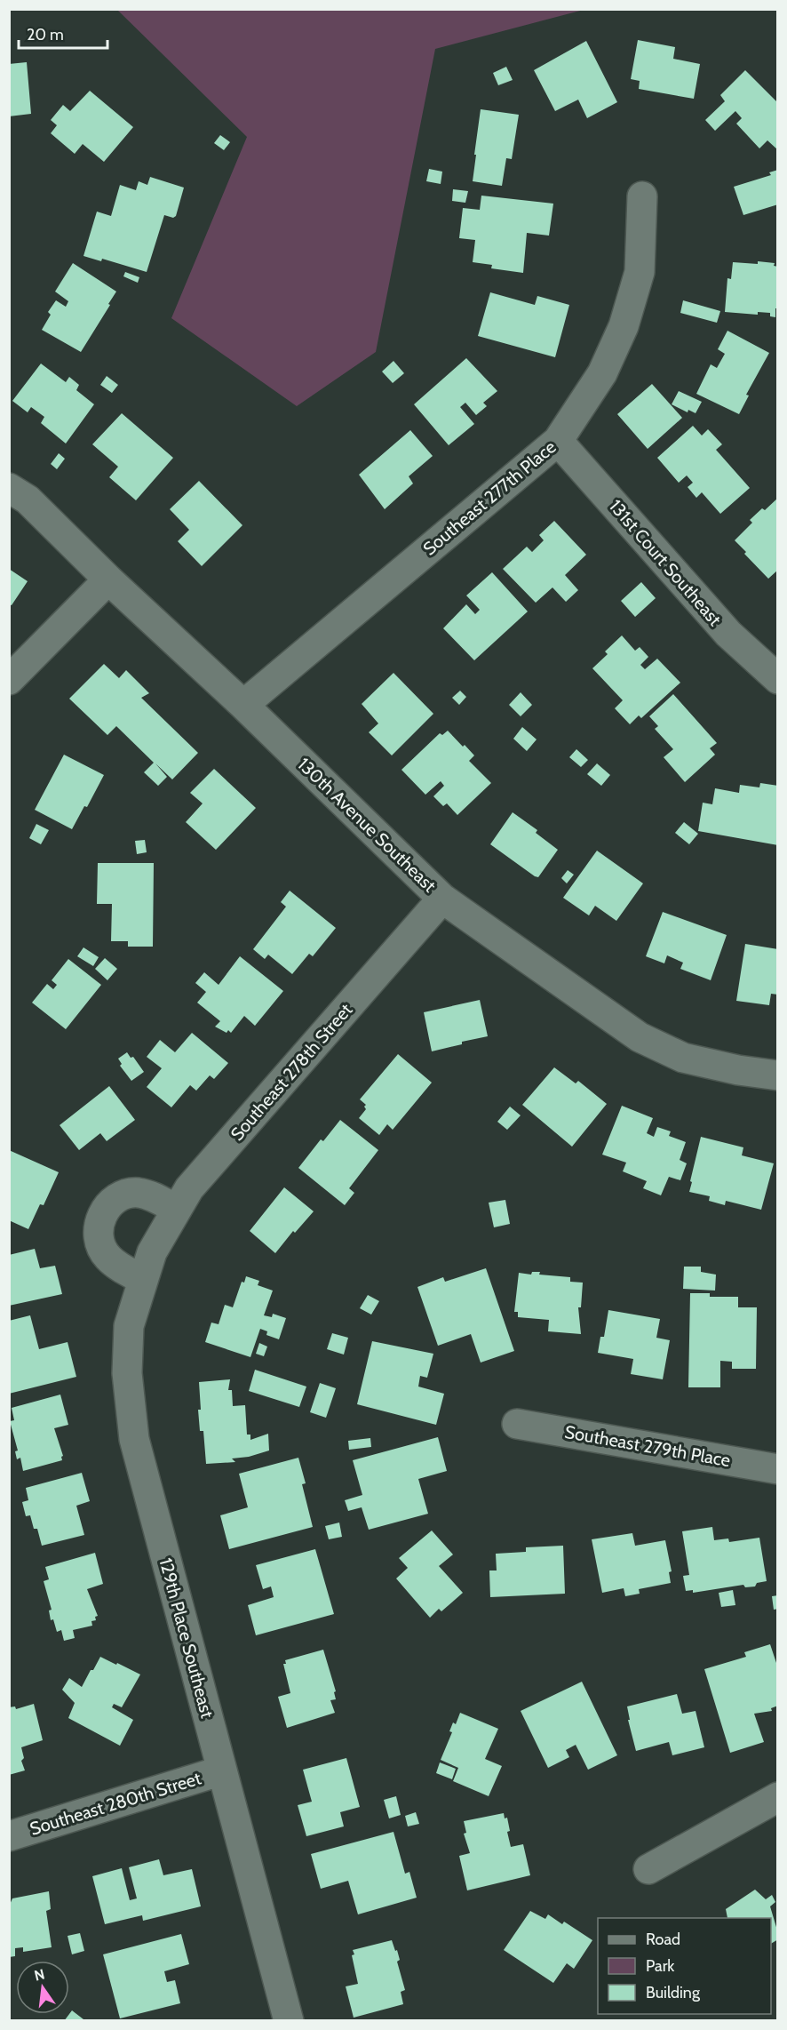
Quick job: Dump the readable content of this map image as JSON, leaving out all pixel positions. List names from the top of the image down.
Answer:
{
  "streets": {
    "street": [
      "Southeast 277th Place",
      "131st Court Southeast",
      "130th Avenue Southeast",
      "Southeast 278th Street",
      "Southeast 279th Place",
      "129th Place Southeast",
      "Southeast 280th Street"
    ]
  },
  "crossings": [
    ["Southeast 277th Place", "131st Court Southeast"],
    ["Southeast 277th Place", "130th Avenue Southeast"],
    ["130th Avenue Southeast", "Southeast 278th Street"],
    ["Southeast 278th Street", "129th Place Southeast"],
    ["129th Place Southeast", "Southeast 280th Street"]
  ],
  "legend": ["Road", "Park", "Building"],
  "scale_bar": "20 m",
  "north": "top"
}
